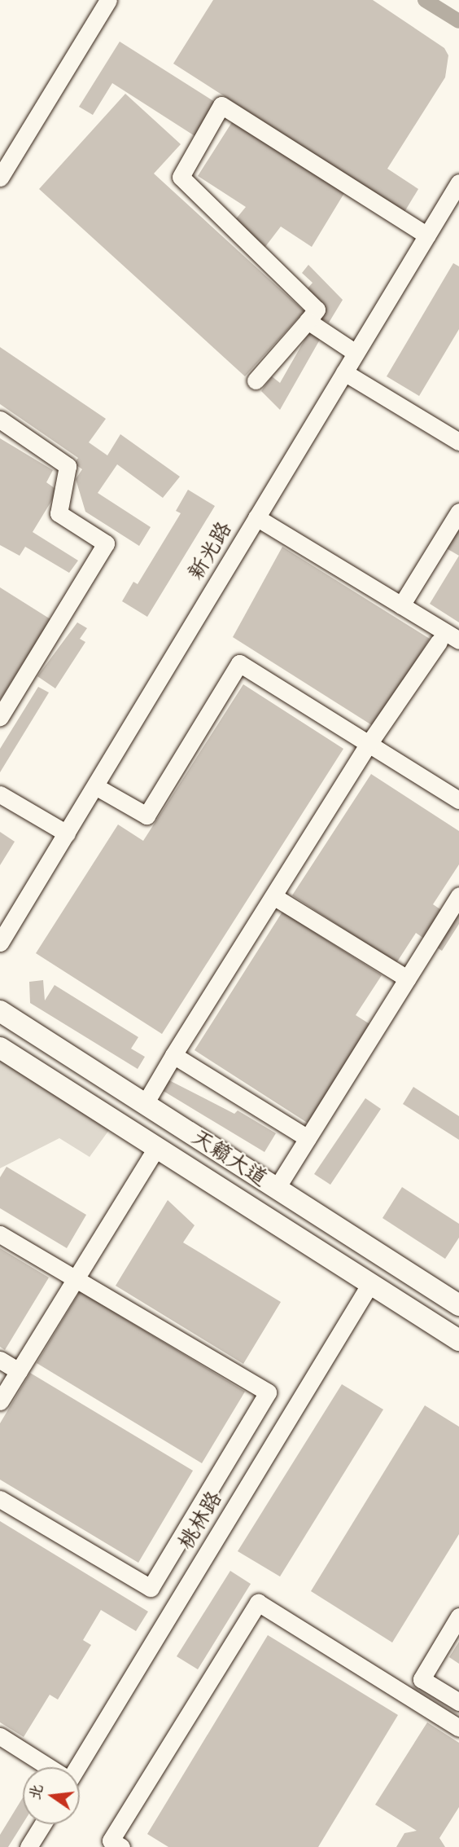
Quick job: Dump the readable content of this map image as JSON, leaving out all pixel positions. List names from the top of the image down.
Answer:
{
  "streets": {
    "main road": ["天籁大道"],
    "street": ["新光路", "桃林路"]
  },
  "crossings": [
    ["天籁大道", "桃林路"]
  ],
  "north": "left"
}
